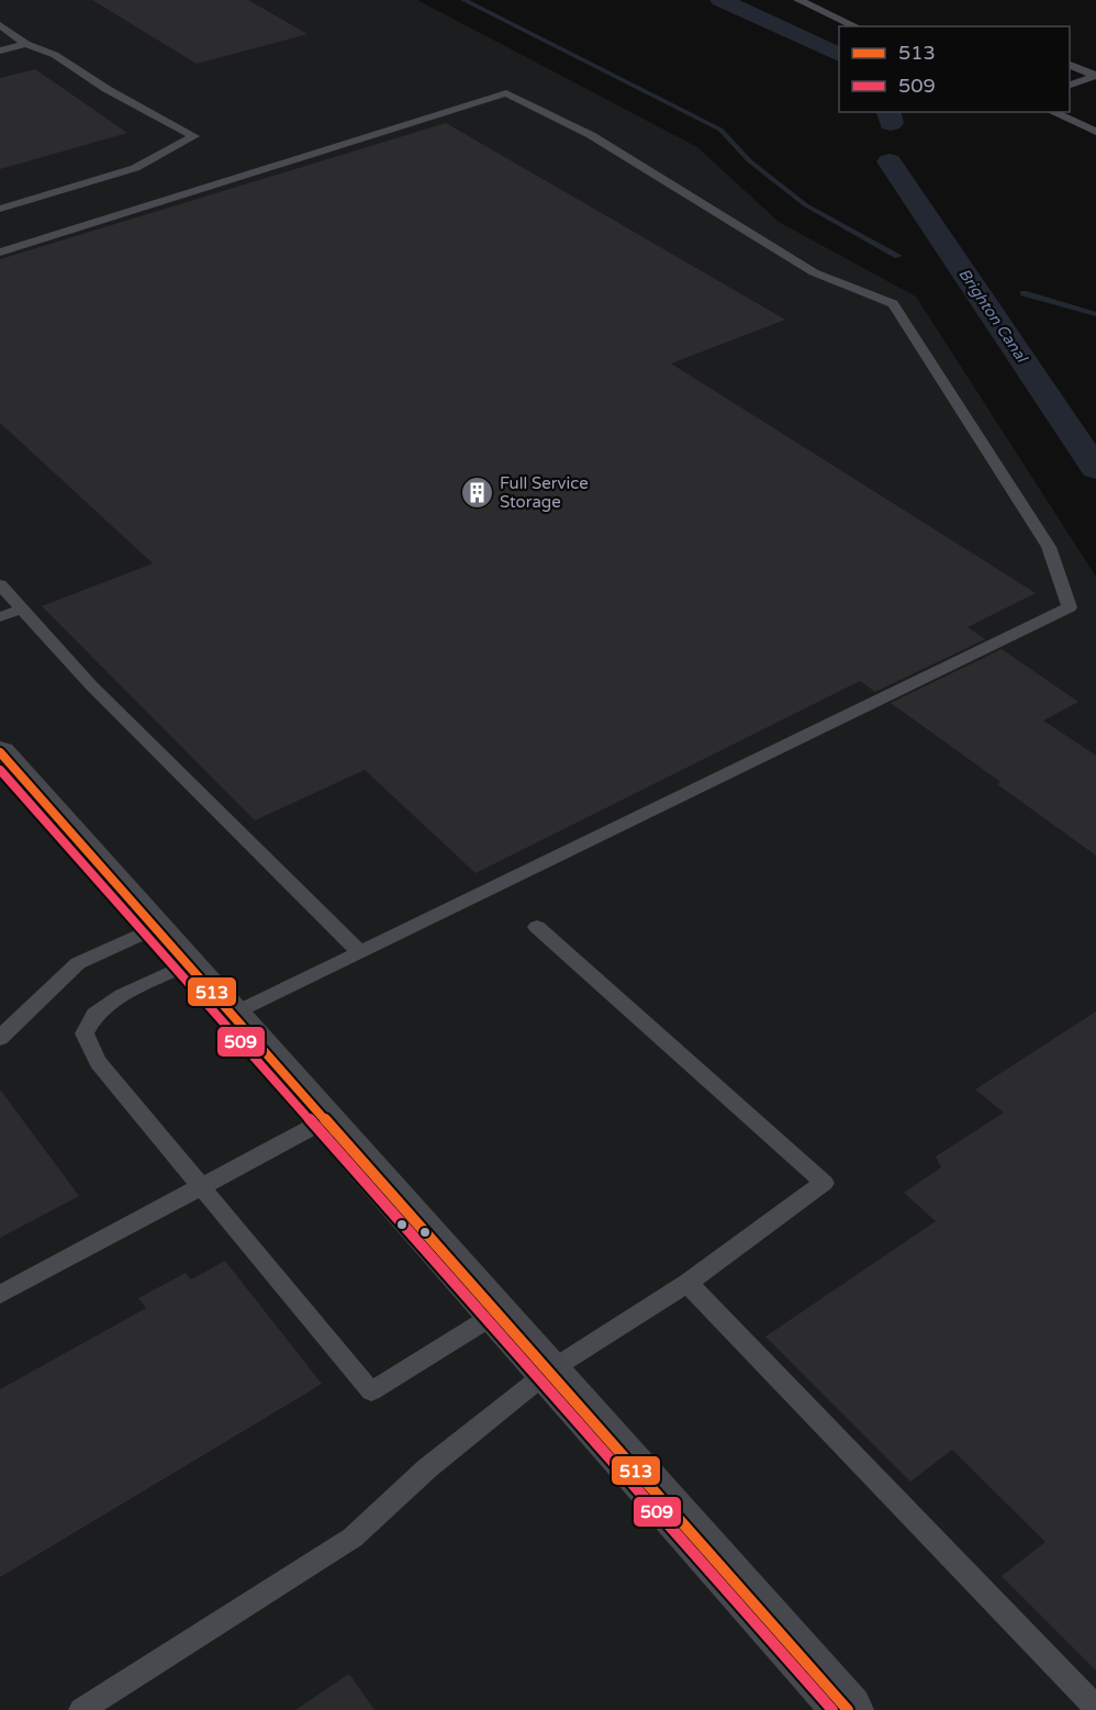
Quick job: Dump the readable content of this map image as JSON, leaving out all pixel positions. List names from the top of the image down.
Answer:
{
  "water": ["Brighton Canal"],
  "places": {
    "building": ["Full Service Storage"]
  },
  "lines": ["transit line 513", "transit line 509"],
  "legend": ["513", "509"]
}
